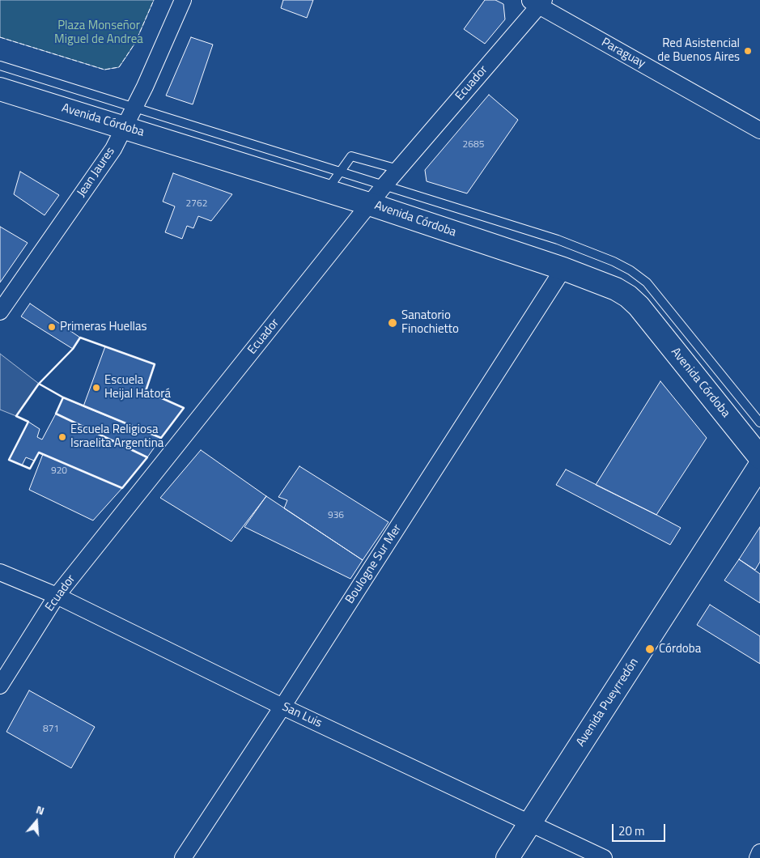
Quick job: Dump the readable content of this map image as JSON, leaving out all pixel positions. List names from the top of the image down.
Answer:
{
  "streets": {
    "main road": ["Avenida Córdoba", "Avenida Pueyrredón"],
    "street": [
      "Paraguay",
      "Ecuador",
      "Jean Jaures",
      "Boulogne Sur Mer",
      "San Luis"
    ]
  },
  "crossings": [
    ["Paraguay", "Ecuador"],
    ["Ecuador", "Avenida Córdoba"],
    ["Ecuador", "San Luis"],
    ["Avenida Córdoba", "Jean Jaures"],
    ["Avenida Córdoba", "Boulogne Sur Mer"],
    ["Boulogne Sur Mer", "San Luis"],
    ["Avenida Pueyrredón", "San Luis"]
  ],
  "parks": ["Plaza Monseñor Miguel de Andrea"],
  "places": [
    "Red Asistencial de Buenos Aires",
    "Sanatorio Finochietto",
    "Primeras Huellas",
    "Escuela Heijal Hatorá",
    "Escuela Religiosa Israelita Argentina",
    "Córdoba"
  ],
  "house_numbers": [
    "2685",
    "2762",
    "920",
    "936",
    "871"
  ],
  "scale_bar": "20 m",
  "north": "top"
}
